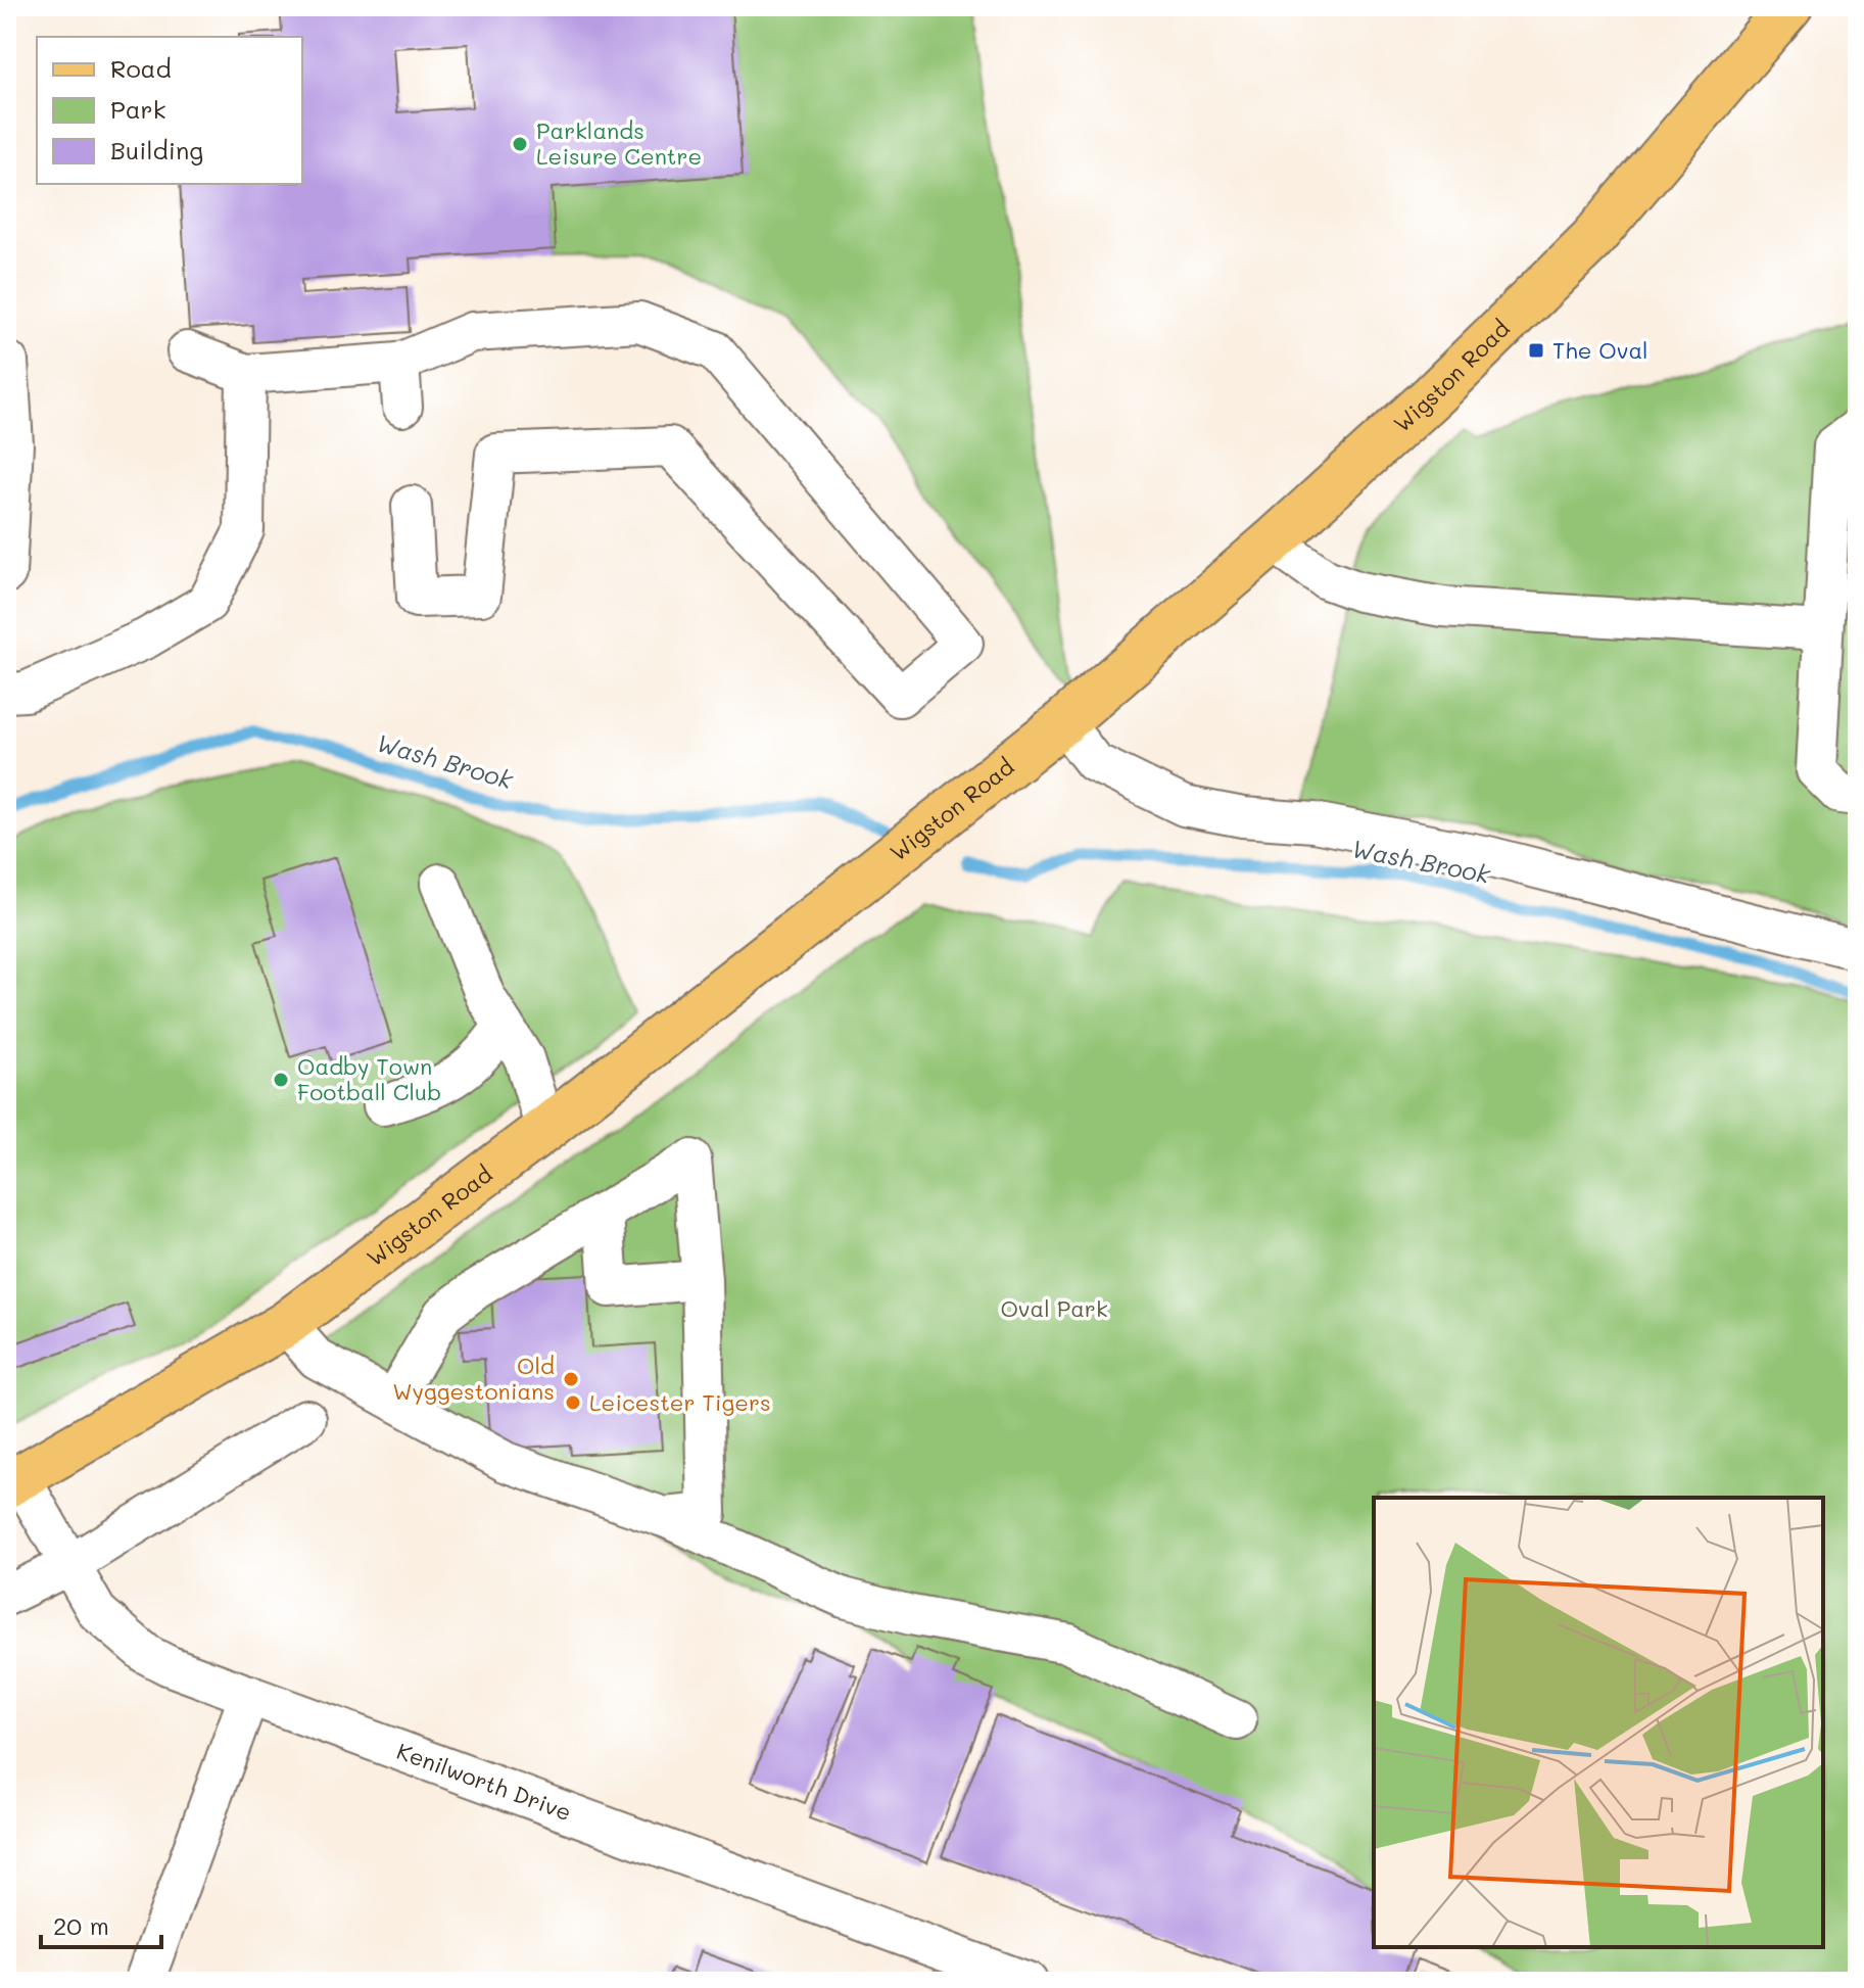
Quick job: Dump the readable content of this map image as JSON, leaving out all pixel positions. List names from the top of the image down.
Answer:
{
  "streets": {
    "main road": ["Wigston Road"],
    "street": ["Kenilworth Drive"]
  },
  "crossings": [
    ["Wigston Road", "Kenilworth Drive"]
  ],
  "water": ["Wash Brook"],
  "parks": ["Oval Park"],
  "places": {
    "other": [
      "Parklands Leisure Centre",
      "Oadby Town Football Club",
      "Old Wyggestonians",
      "Leicester Tigers"
    ],
    "transit": ["The Oval"]
  },
  "legend": ["Road", "Park", "Building"],
  "scale_bar": "20 m"
}
